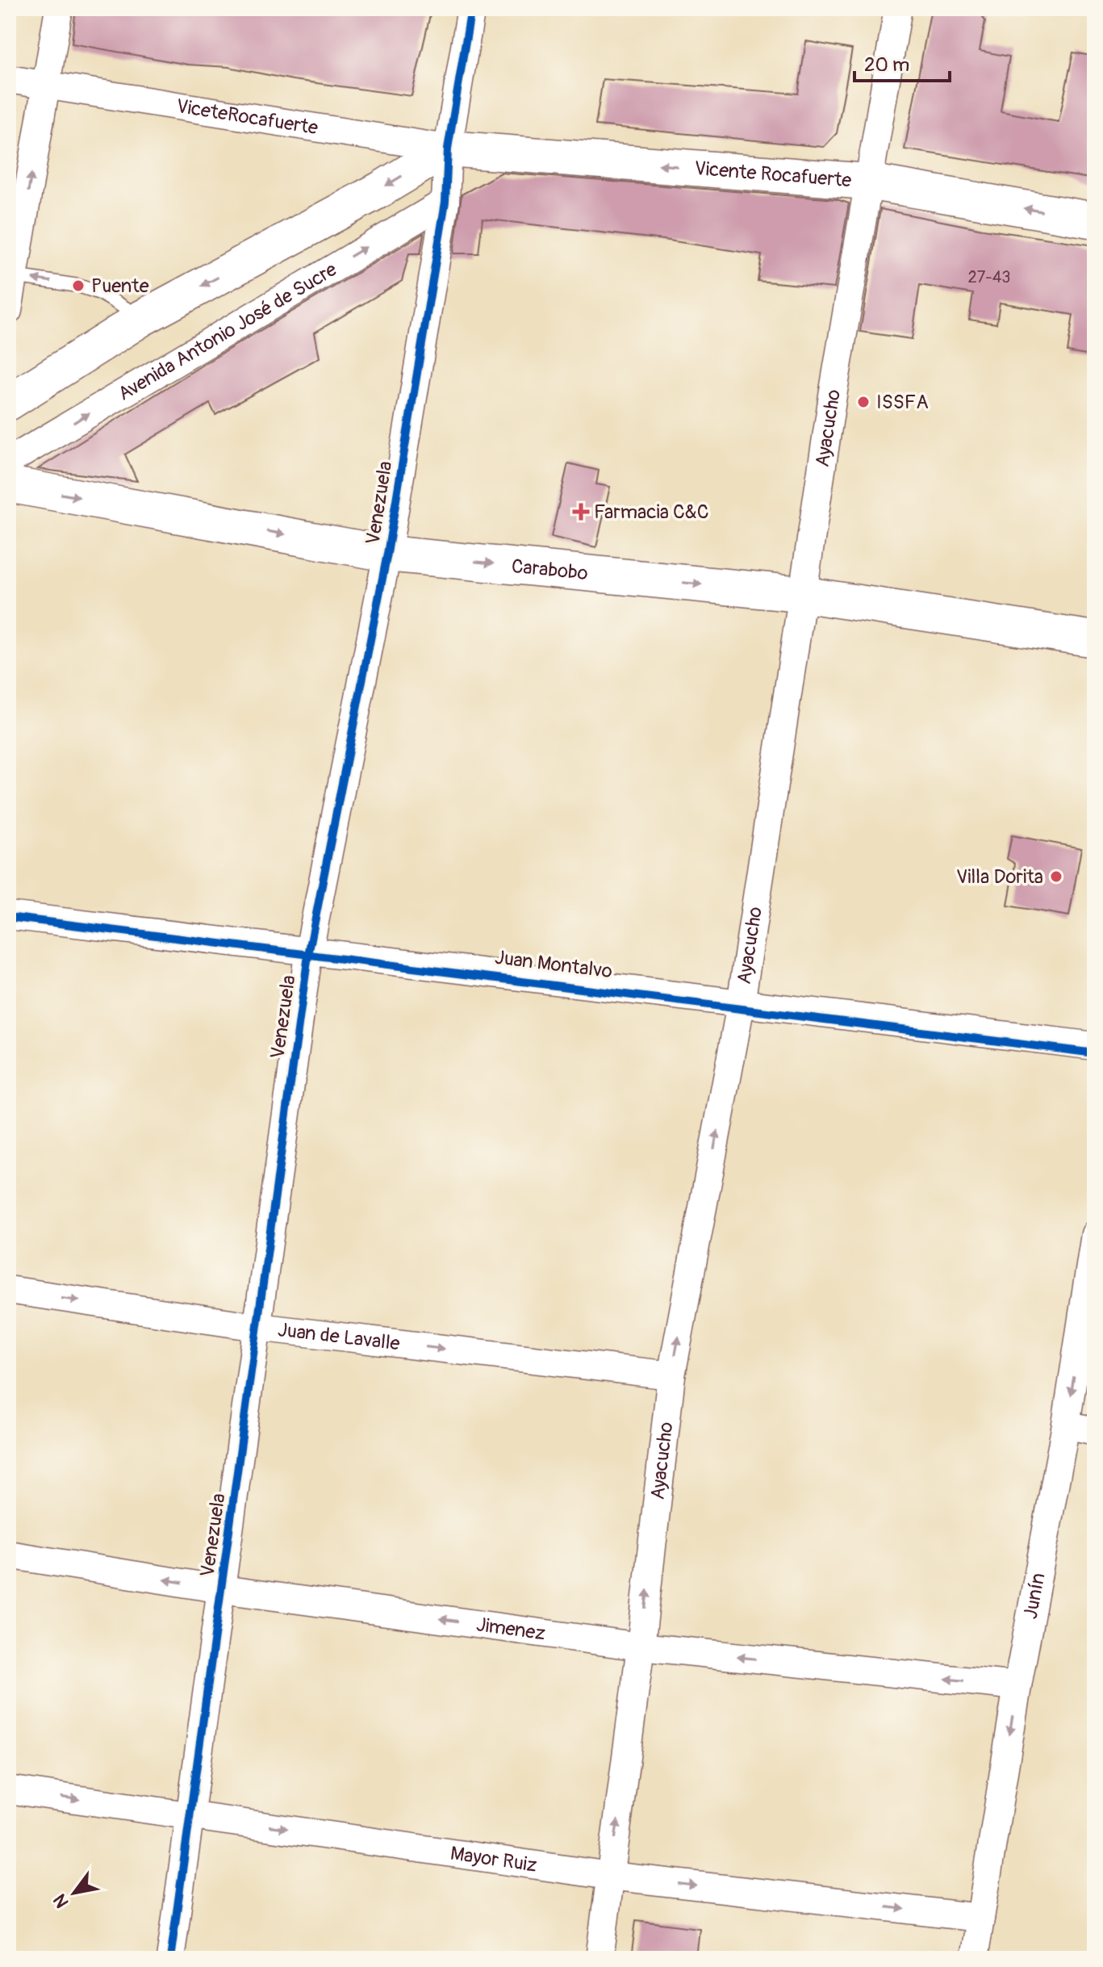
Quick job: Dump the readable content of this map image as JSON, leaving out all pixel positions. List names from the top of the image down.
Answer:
{
  "streets": {
    "main road": ["Vicente Rocafuerte", "Carabobo"],
    "street": [
      "ViceteRocafuerte",
      "Avenida Antonio José de Sucre",
      "Ayacucho",
      "Venezuela",
      "Juan Montalvo",
      "Juan de Lavalle",
      "Junín",
      "Jimenez",
      "Mayor Ruiz"
    ]
  },
  "crossings": [
    ["ViceteRocafuerte", "Vicente Rocafuerte"],
    ["ViceteRocafuerte", "Venezuela"],
    ["Vicente Rocafuerte", "Ayacucho"],
    ["Vicente Rocafuerte", "Venezuela"],
    ["Avenida Antonio José de Sucre", "Venezuela"],
    ["Ayacucho", "Carabobo"],
    ["Ayacucho", "Juan Montalvo"],
    ["Ayacucho", "Juan de Lavalle"],
    ["Ayacucho", "Jimenez"],
    ["Ayacucho", "Mayor Ruiz"],
    ["Venezuela", "Carabobo"],
    ["Venezuela", "Juan Montalvo"],
    ["Venezuela", "Juan de Lavalle"],
    ["Venezuela", "Jimenez"],
    ["Venezuela", "Mayor Ruiz"],
    ["Junín", "Jimenez"],
    ["Junín", "Mayor Ruiz"]
  ],
  "one_way": [
    "Vicente Rocafuerte",
    "Avenida Antonio José de Sucre",
    "Ayacucho",
    "Carabobo",
    "Juan de Lavalle",
    "Junín",
    "Jimenez",
    "Mayor Ruiz"
  ],
  "places": {
    "other": ["Puente", "ISSFA", "Villa Dorita"],
    "health": ["Farmacia C&C"]
  },
  "house_numbers": ["27-43"],
  "scale_bar": "20 m",
  "north": "bottom left"
}
